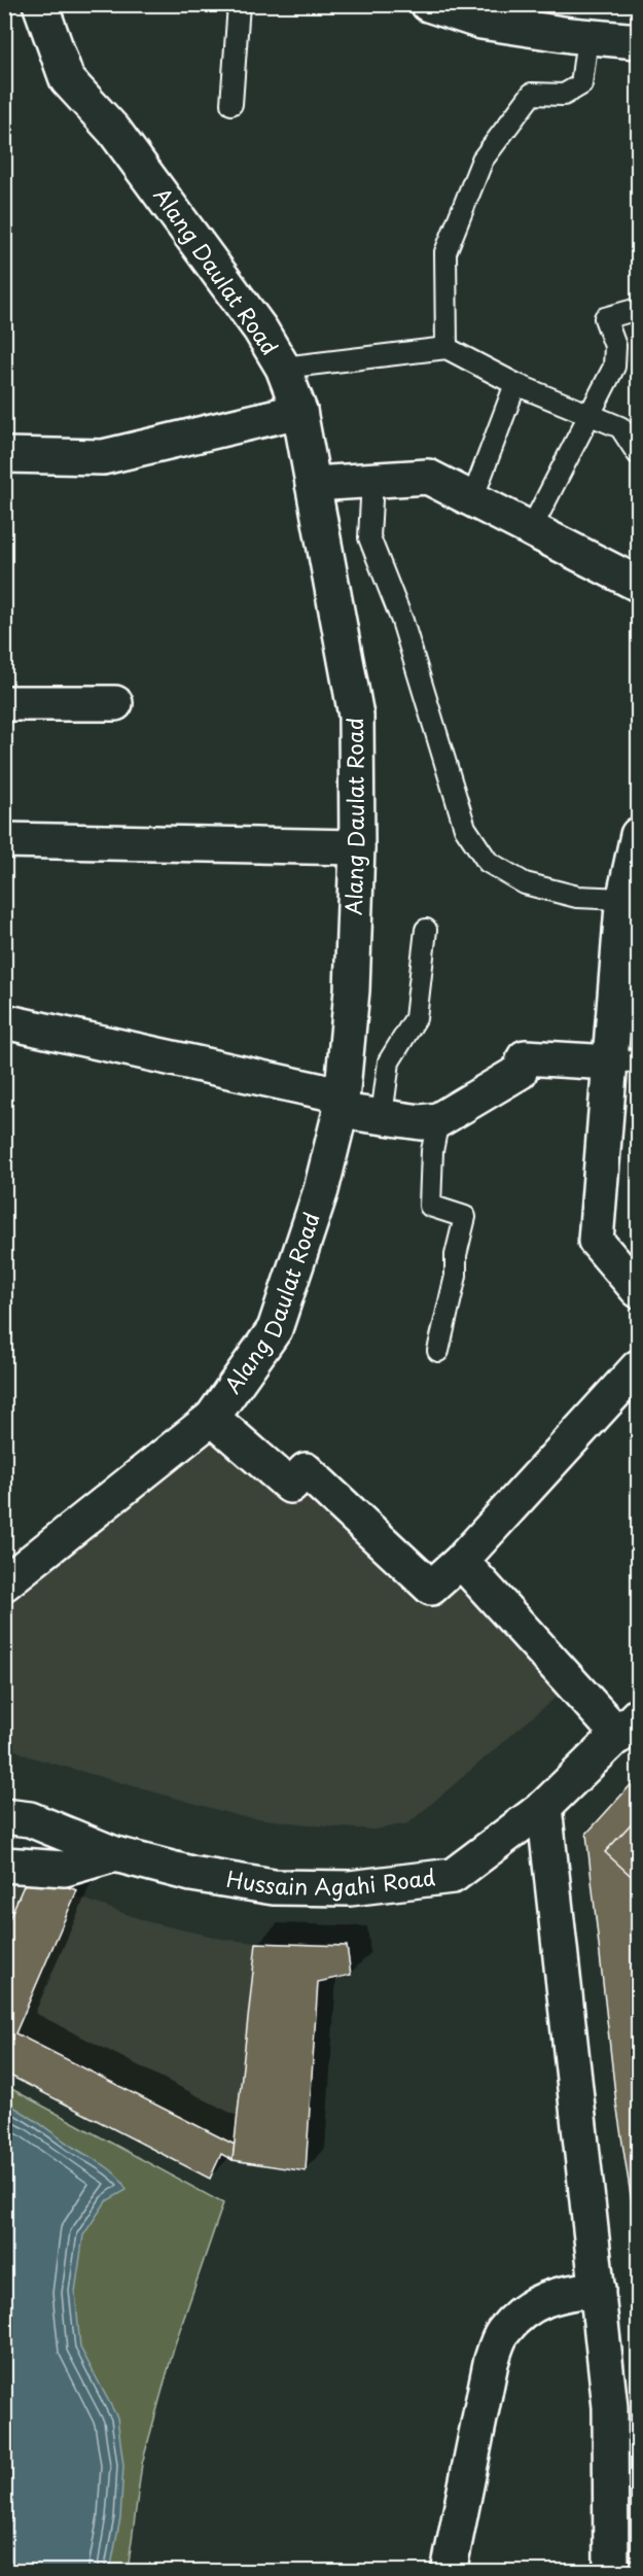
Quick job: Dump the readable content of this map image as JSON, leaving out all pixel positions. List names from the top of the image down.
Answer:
{
  "streets": {
    "street": ["Alang Daulat Road", "Hussain Agahi Road"]
  }
}
